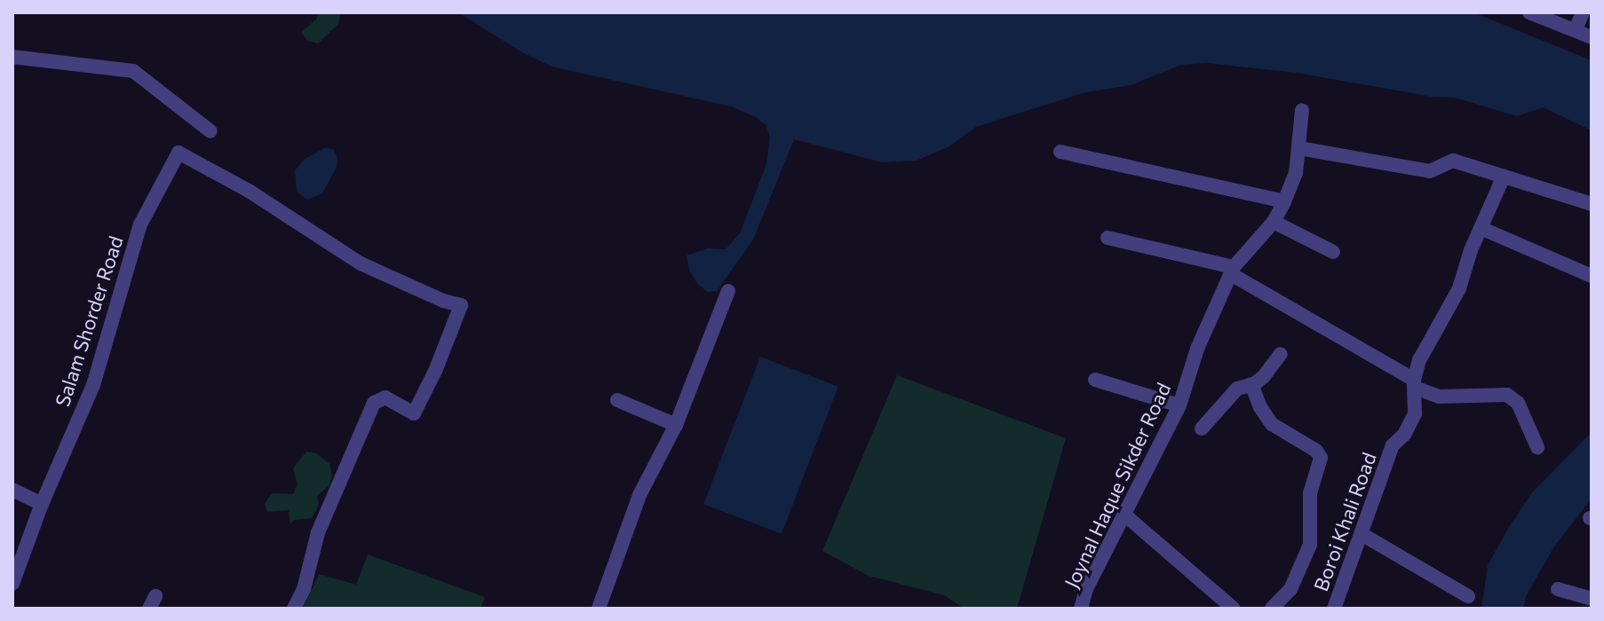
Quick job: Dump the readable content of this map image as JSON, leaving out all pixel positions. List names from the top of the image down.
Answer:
{
  "streets": {
    "street": ["Salam Shorder Road", "Joynal Haque Sikder Road", "Boroi Khali Road"]
  }
}
